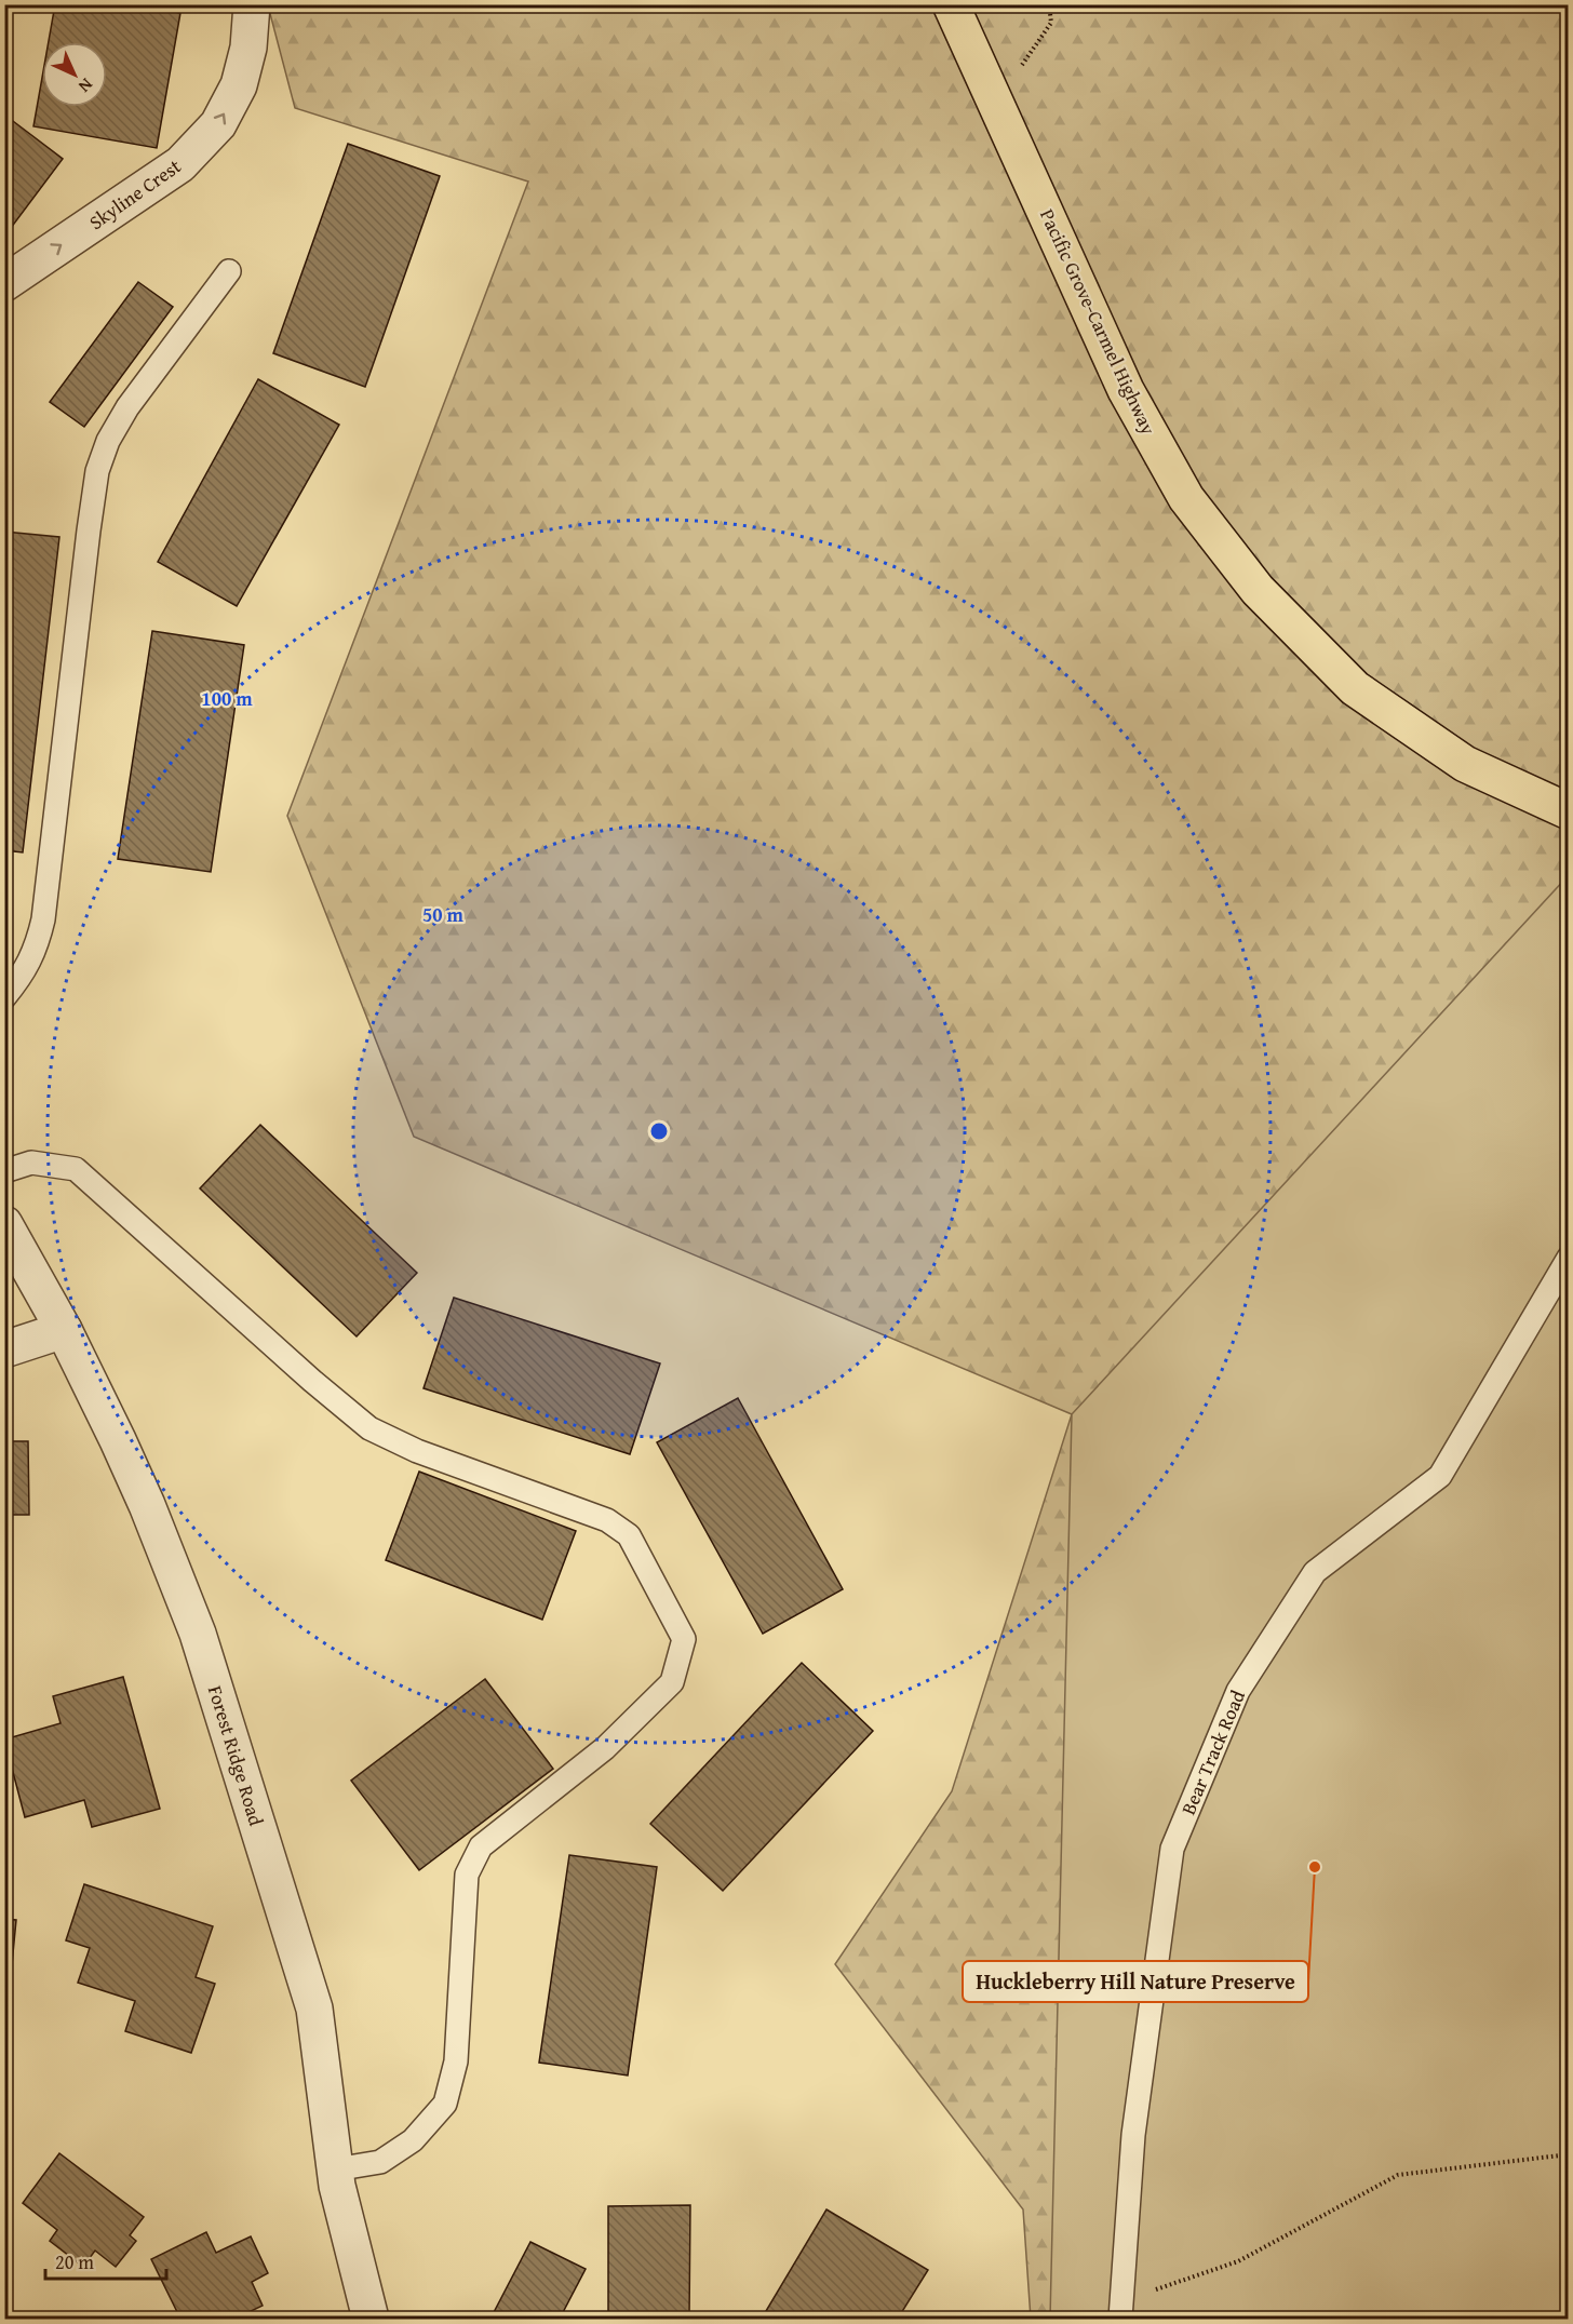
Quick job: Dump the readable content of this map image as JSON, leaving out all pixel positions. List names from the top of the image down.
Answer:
{
  "streets": {
    "main road": ["Pacific Grove-Carmel Highway"],
    "street": ["Skyline Crest", "Forest Ridge Road"],
    "lane": ["Bear Track Road"]
  },
  "one_way": ["Skyline Crest"],
  "places": ["Huckleberry Hill Nature Preserve"],
  "scale_bar": "20 m",
  "north": "bottom right",
  "rings": ["100 m", "50 m"]
}
